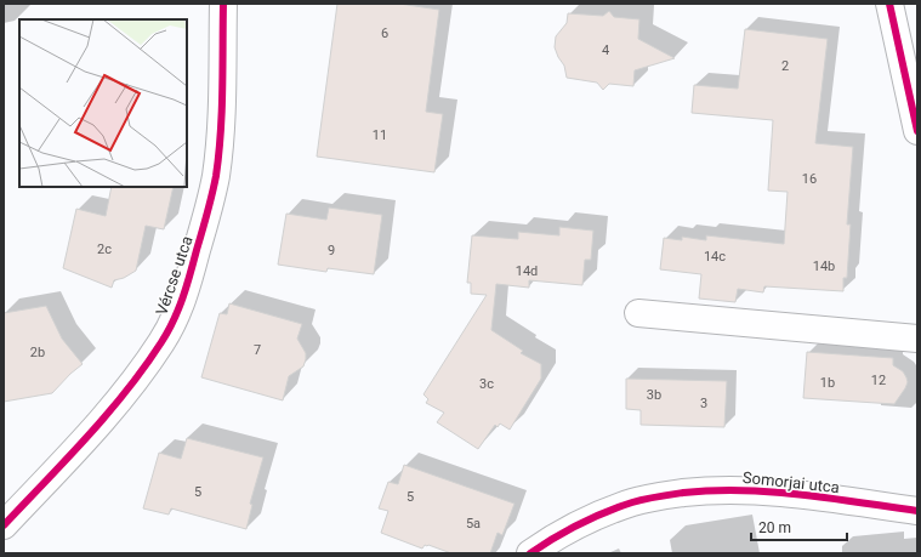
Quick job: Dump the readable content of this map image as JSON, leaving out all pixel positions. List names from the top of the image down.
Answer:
{
  "streets": {
    "street": ["Vércse utca", "Somorjai utca"]
  },
  "house_numbers": [
    "6",
    "4",
    "2",
    "11",
    "16",
    "2c",
    "9",
    "14c",
    "14b",
    "14d",
    "7",
    "2b",
    "12",
    "1b",
    "3c",
    "3b",
    "3",
    "5",
    "5",
    "5a"
  ],
  "scale_bar": "20 m"
}
